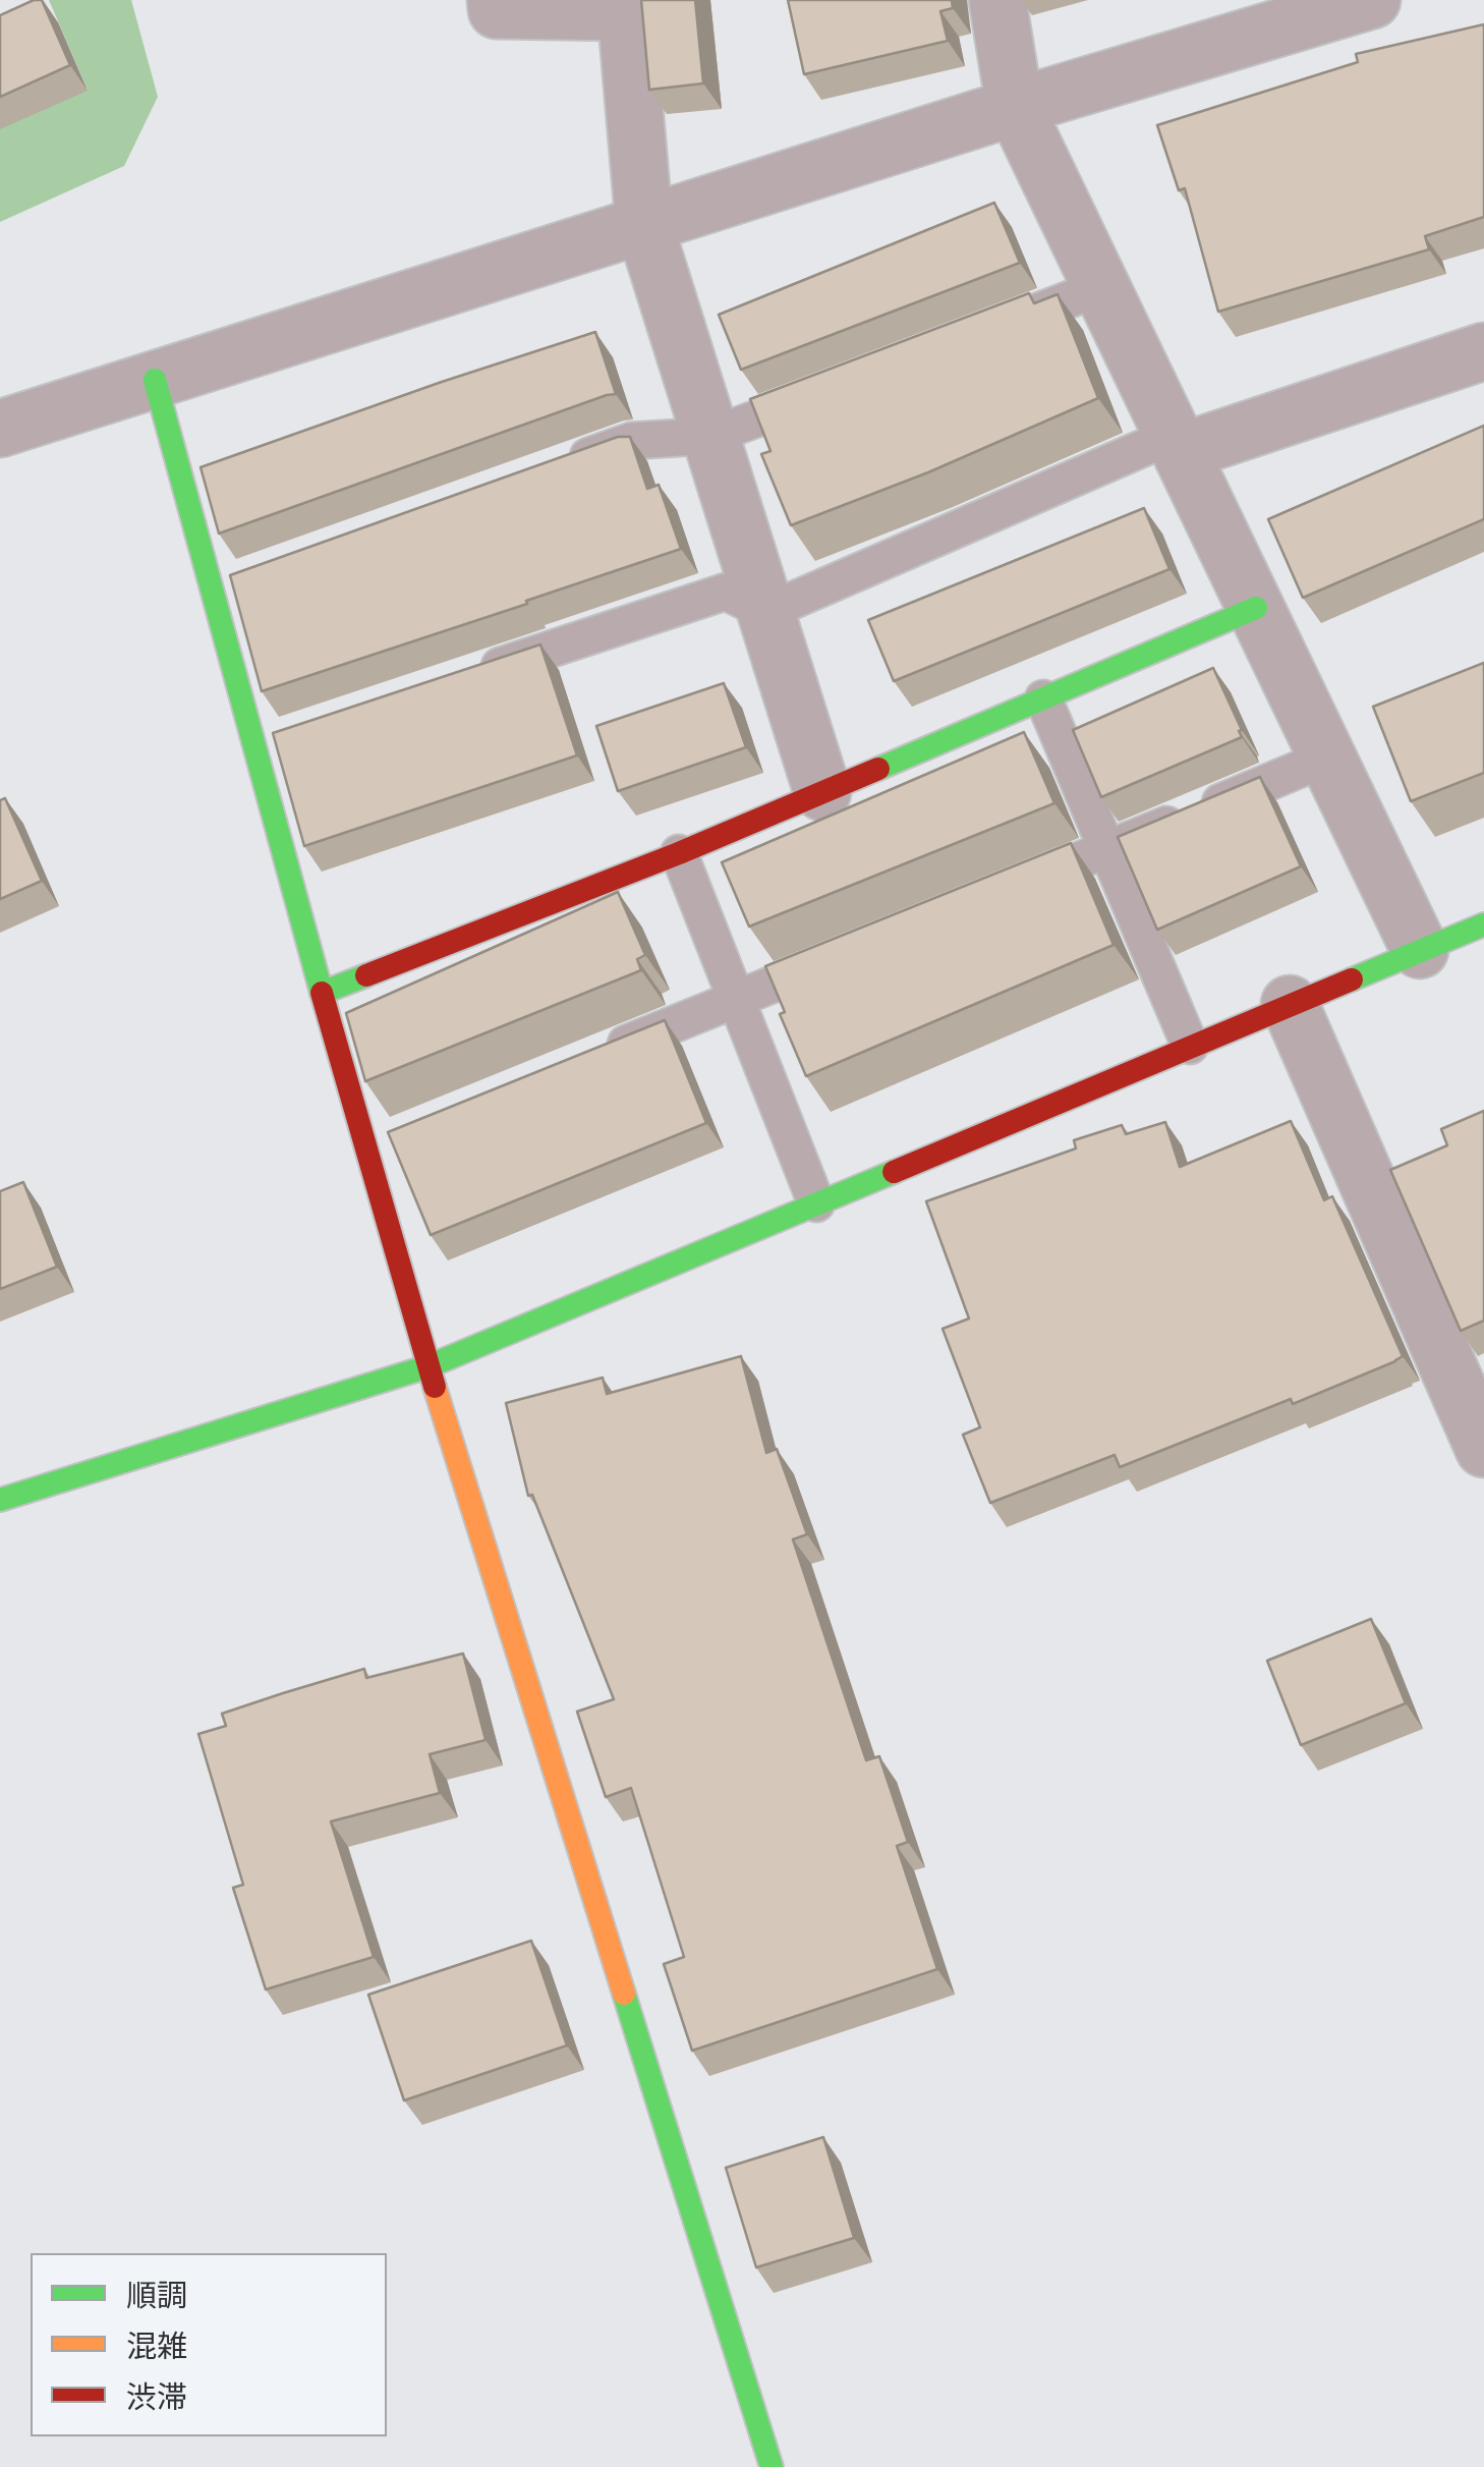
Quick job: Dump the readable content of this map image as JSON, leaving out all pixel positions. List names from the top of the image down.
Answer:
{
  "legend": ["順調", "混雑", "渋滞"]
}
